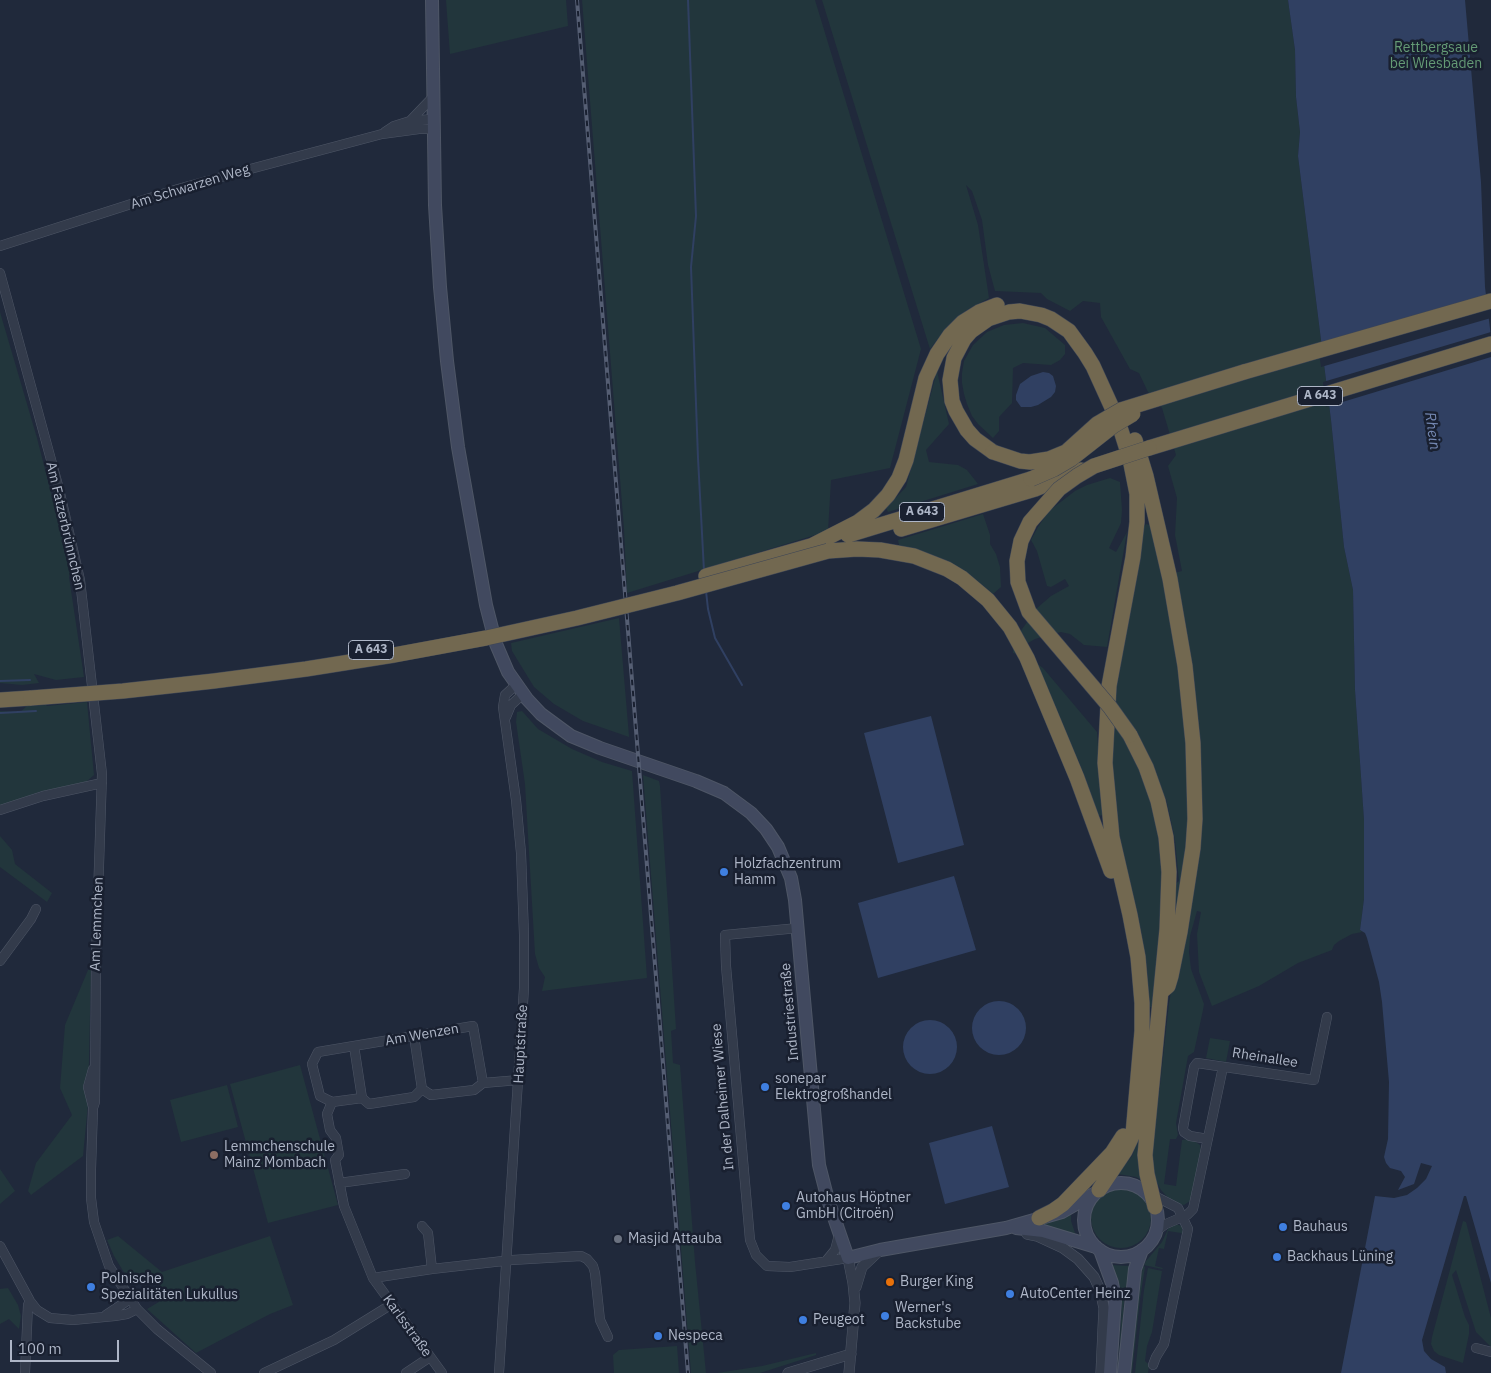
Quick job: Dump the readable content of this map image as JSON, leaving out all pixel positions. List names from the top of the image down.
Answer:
{
  "streets": {
    "highway": ["A 643"],
    "main road": ["Industriestraße", "In der Dalheimer Wiese"],
    "street": [
      "Am Schwarzen Weg",
      "Am Fatzerbrünnchen",
      "Am Lemmchen",
      "Am Wenzen",
      "Hauptstraße",
      "Rheinallee",
      "Karlsstraße"
    ]
  },
  "crossings": [
    ["Am Schwarzen Weg", "Industriestraße"],
    ["Am Fatzerbrünnchen", "Am Lemmchen"],
    ["Industriestraße", "Hauptstraße"],
    ["Industriestraße", "In der Dalheimer Wiese"],
    ["Am Wenzen", "Karlsstraße"],
    ["Hauptstraße", "Karlsstraße"],
    ["Rheinallee", "In der Dalheimer Wiese"]
  ],
  "water": ["Rhein"],
  "parks": ["Rettbergsaue bei Wiesbaden"],
  "places": [
    "Holzfachzentrum Hamm",
    "sonepar Elektrogroßhandel",
    "Lemmchenschule Mainz Mombach",
    "Autohaus Höptner GmbH (Citroën)",
    "Bauhaus",
    "Masjid Attauba",
    "Backhaus Lüning",
    "Burger King",
    "Polnische Spezialitäten Lukullus",
    "AutoCenter Heinz",
    "Werner's Backstube",
    "Peugeot",
    "Nespeca"
  ],
  "scale_bar": "100 m"
}
